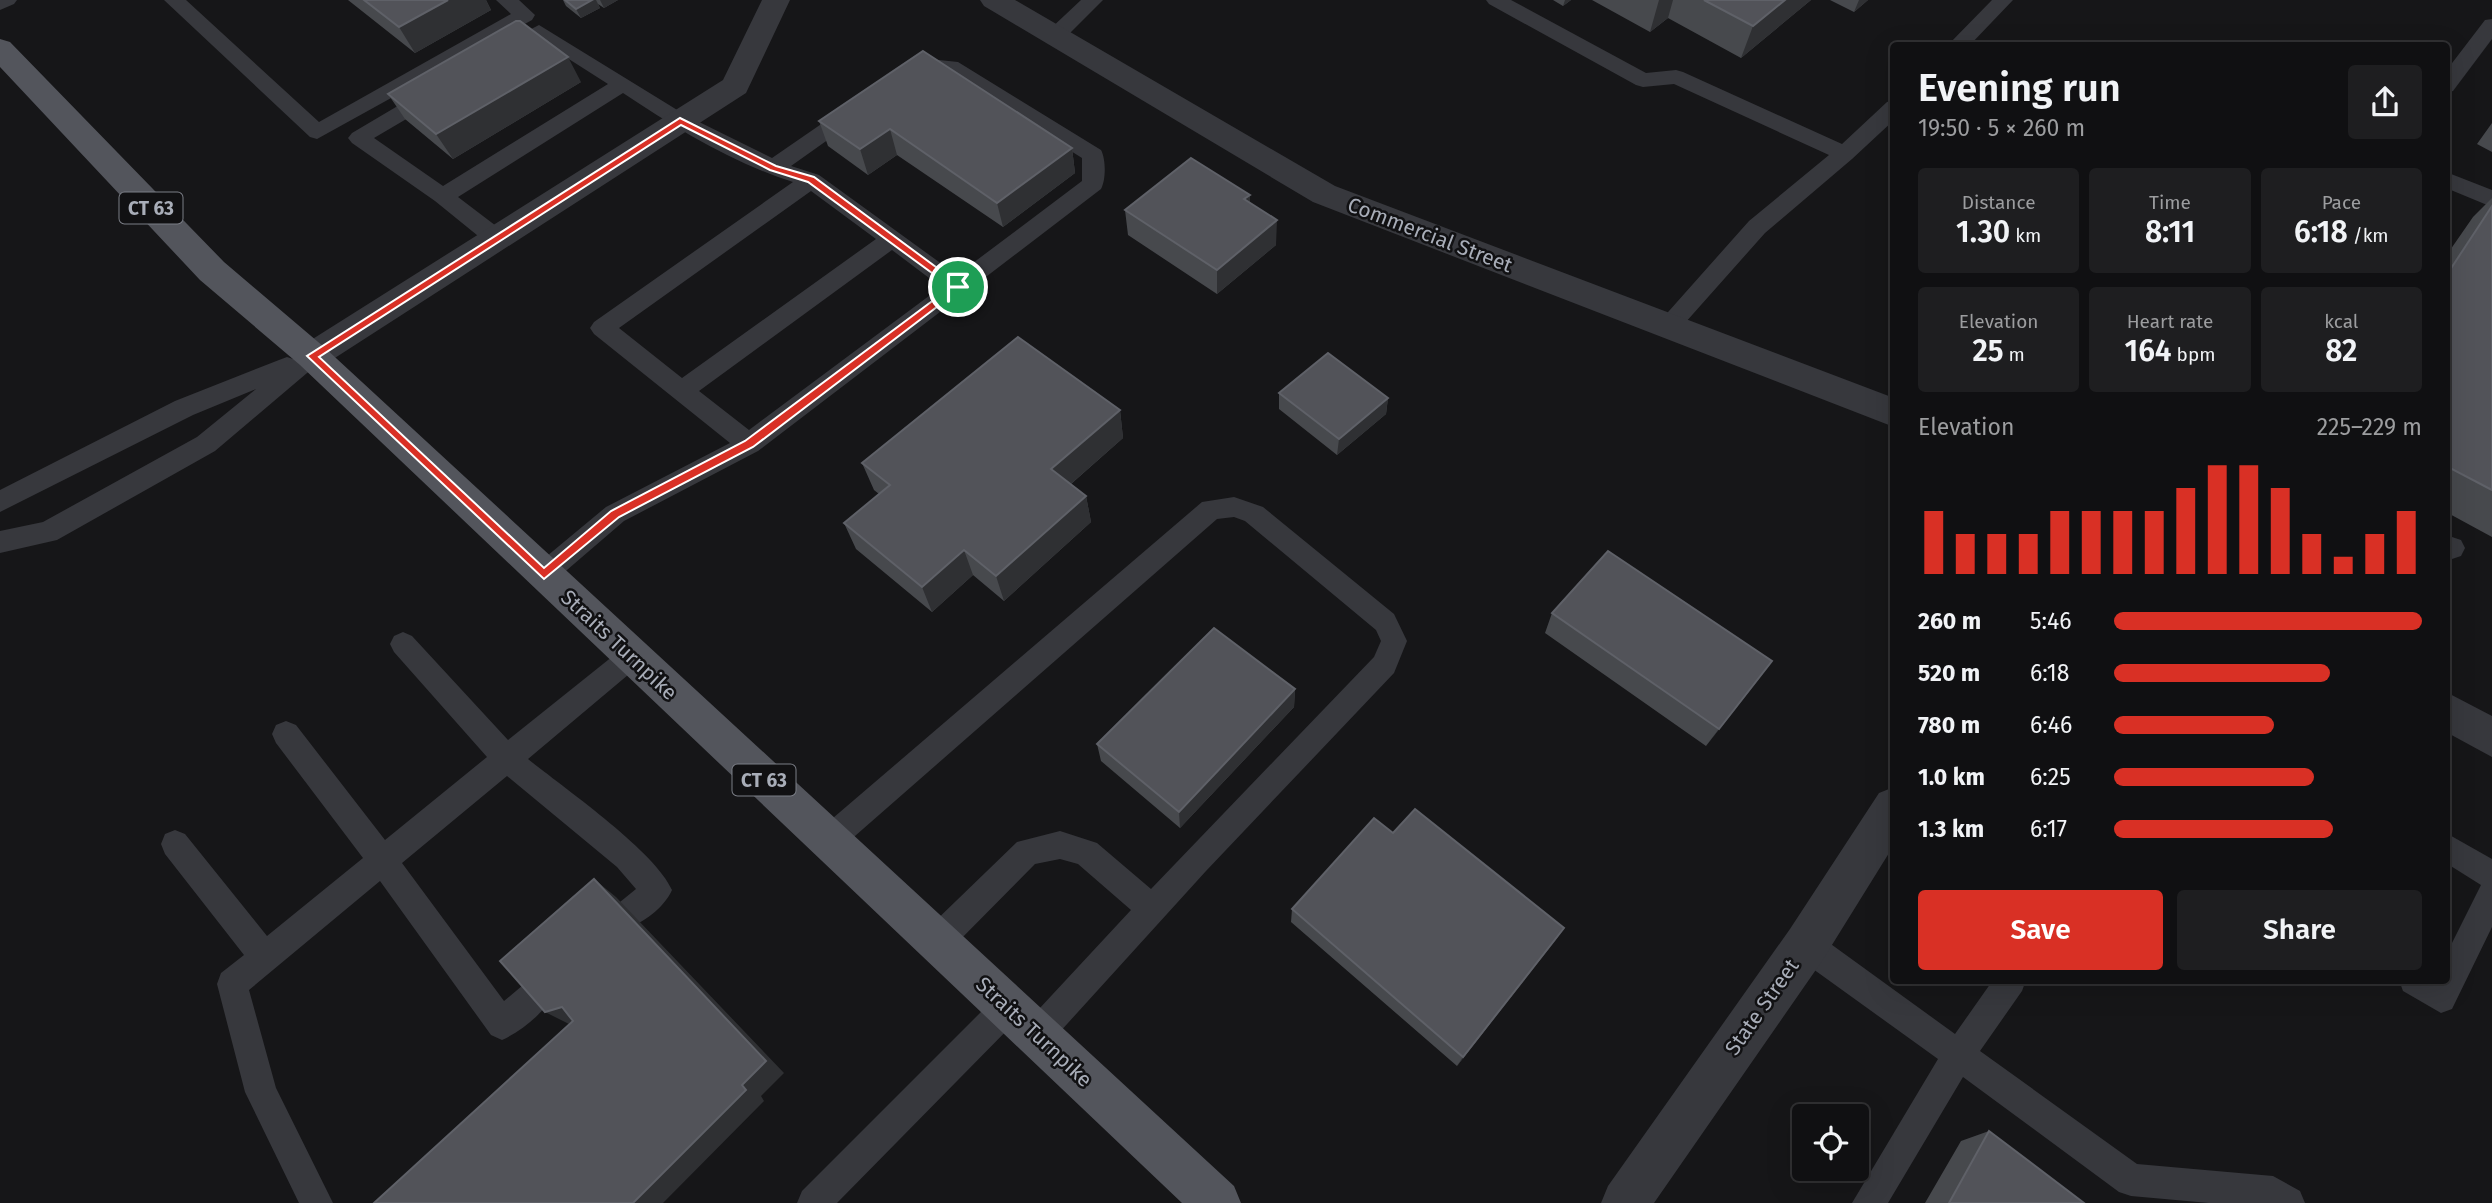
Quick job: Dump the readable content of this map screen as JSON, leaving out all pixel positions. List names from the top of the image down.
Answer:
{
  "streets": {
    "main road": ["CT 63", "Straits Turnpike"],
    "street": ["Commercial Street", "State Street"]
  },
  "page": {
    "heading": ["Evening run", "19:50 · 5 × 260 m"],
    "stats": [
      ["Distance", "1.30 km"],
      ["Time", "8:11"],
      ["Pace", "6:18 /km"],
      ["Elevation", "25 m"],
      ["Heart rate", "164 bpm"],
      ["kcal", "82"]
    ],
    "chart": ["Elevation", "225–229 m"],
    "list": [
      {
        "name": "260 m",
        "note": "5:46"
      },
      {
        "name": "520 m",
        "note": "6:18"
      },
      {
        "name": "780 m",
        "note": "6:46"
      },
      {
        "name": "1.0 km",
        "note": "6:25"
      },
      {
        "name": "1.3 km",
        "note": "6:17"
      }
    ],
    "buttons": ["Save", "Share"]
  }
}
